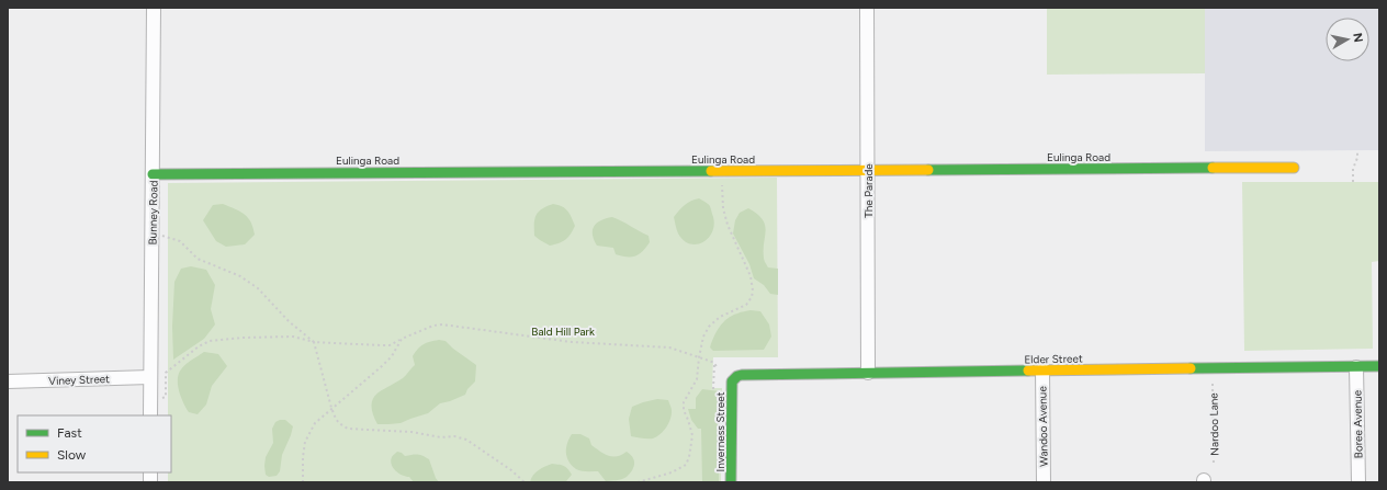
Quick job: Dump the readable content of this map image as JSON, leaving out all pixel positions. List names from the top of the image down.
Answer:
{
  "streets": {
    "street": [
      "Eulinga Road",
      "The Parade",
      "Bunney Road",
      "Elder Street",
      "Viney Street",
      "Boree Avenue",
      "Wandoo Avenue",
      "Inverness Street"
    ],
    "path": ["Nardoo Lane"]
  },
  "crossings": [
    ["Eulinga Road", "The Parade"],
    ["Eulinga Road", "Bunney Road"],
    ["The Parade", "Elder Street"],
    ["Bunney Road", "Viney Street"],
    ["Elder Street", "Boree Avenue"],
    ["Elder Street", "Wandoo Avenue"],
    ["Elder Street", "Inverness Street"]
  ],
  "parks": ["Bald Hill Park"],
  "legend": ["Fast", "Slow"],
  "north": "right"
}
